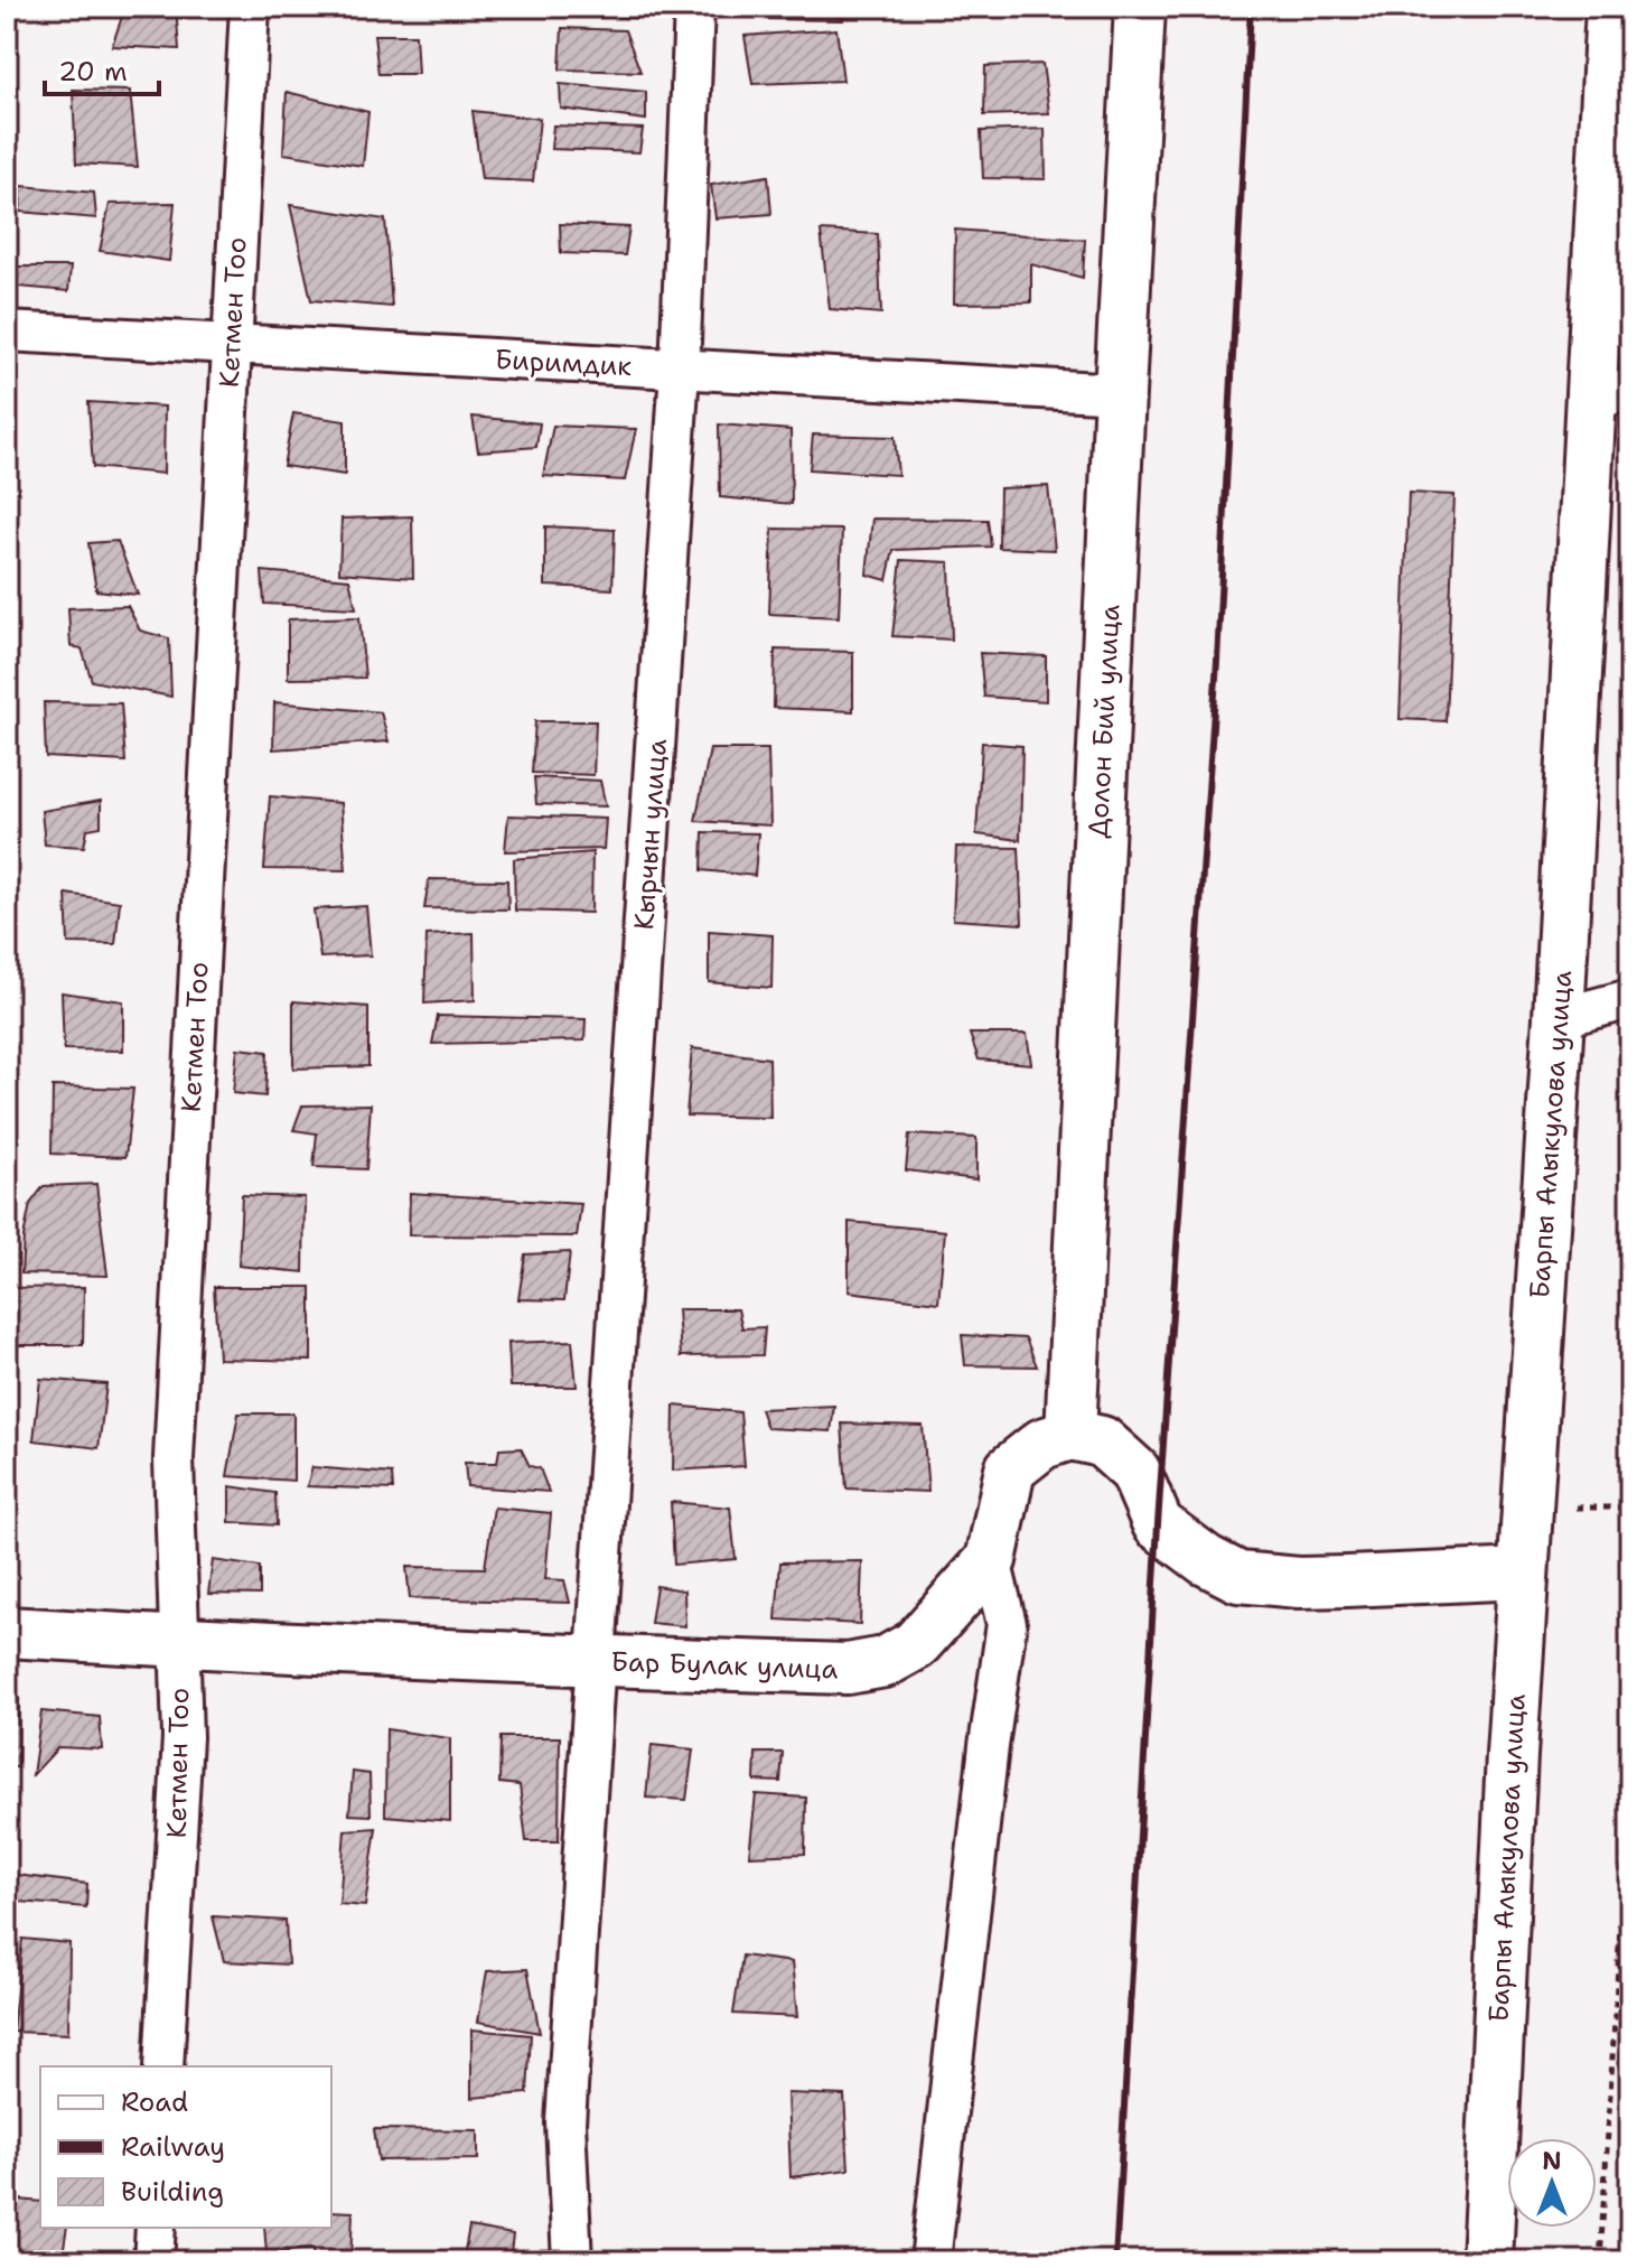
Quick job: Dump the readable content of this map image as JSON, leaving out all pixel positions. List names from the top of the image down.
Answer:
{
  "streets": {
    "street": [
      "Кетмен Тоо",
      "Биримдик",
      "Долон Бий улица",
      "Кырчын улица",
      "Барпы Алыкулова улица",
      "Бар Булак улица"
    ]
  },
  "crossings": [
    ["Кетмен Тоо", "Биримдик"],
    ["Кетмен Тоо", "Бар Булак улица"],
    ["Биримдик", "Долон Бий улица"],
    ["Биримдик", "Кырчын улица"],
    ["Долон Бий улица", "Бар Булак улица"],
    ["Кырчын улица", "Бар Булак улица"]
  ],
  "legend": ["Road", "Railway", "Building"],
  "scale_bar": "20 m",
  "north": "top"
}
